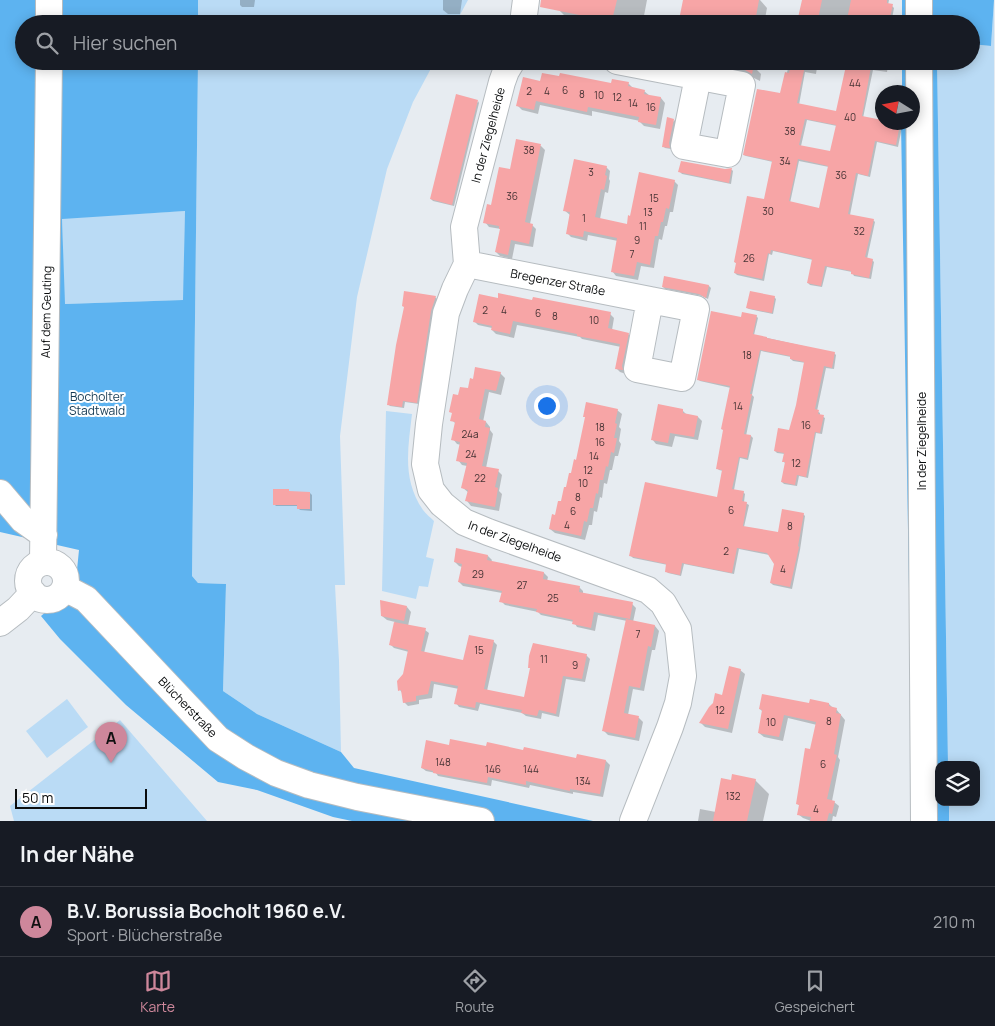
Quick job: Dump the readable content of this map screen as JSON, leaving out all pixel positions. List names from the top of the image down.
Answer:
{
  "streets": {
    "street": [
      "In der Ziegelheide",
      "Bregenzer Straße",
      "Auf dem Geuting",
      "Blücherstraße"
    ]
  },
  "crossings": [
    ["In der Ziegelheide", "Bregenzer Straße"],
    ["Auf dem Geuting", "Blücherstraße"]
  ],
  "parks": ["Bocholter Stadtwald"],
  "house_numbers": [
    "44",
    "6",
    "2",
    "4",
    "8",
    "10",
    "12",
    "14",
    "16",
    "40",
    "38",
    "38",
    "34",
    "3",
    "36",
    "36",
    "15",
    "30",
    "13",
    "1",
    "11",
    "32",
    "9",
    "7",
    "26",
    "2",
    "4",
    "6",
    "8",
    "10",
    "18",
    "14",
    "16",
    "18",
    "24a",
    "16",
    "24",
    "14",
    "12",
    "12",
    "22",
    "10",
    "8",
    "6",
    "6",
    "4",
    "8",
    "2",
    "4",
    "29",
    "27",
    "25",
    "7",
    "15",
    "11",
    "9",
    "12",
    "8",
    "10",
    "148",
    "6",
    "146",
    "144",
    "134",
    "132",
    "4"
  ],
  "scale_bar": "50 m",
  "north": "left",
  "page": {
    "search": "Hier suchen",
    "pins": "A",
    "scale": "50 m",
    "heading": "In der Nähe",
    "list": [
      {
        "mark": "A",
        "name": "B.V. Borussia Bocholt 1960 e.V.",
        "note": "Sport · Blücherstraße",
        "value": "210 m"
      }
    ],
    "nav": ["Karte", "Route", "Gespeichert"]
  }
}
